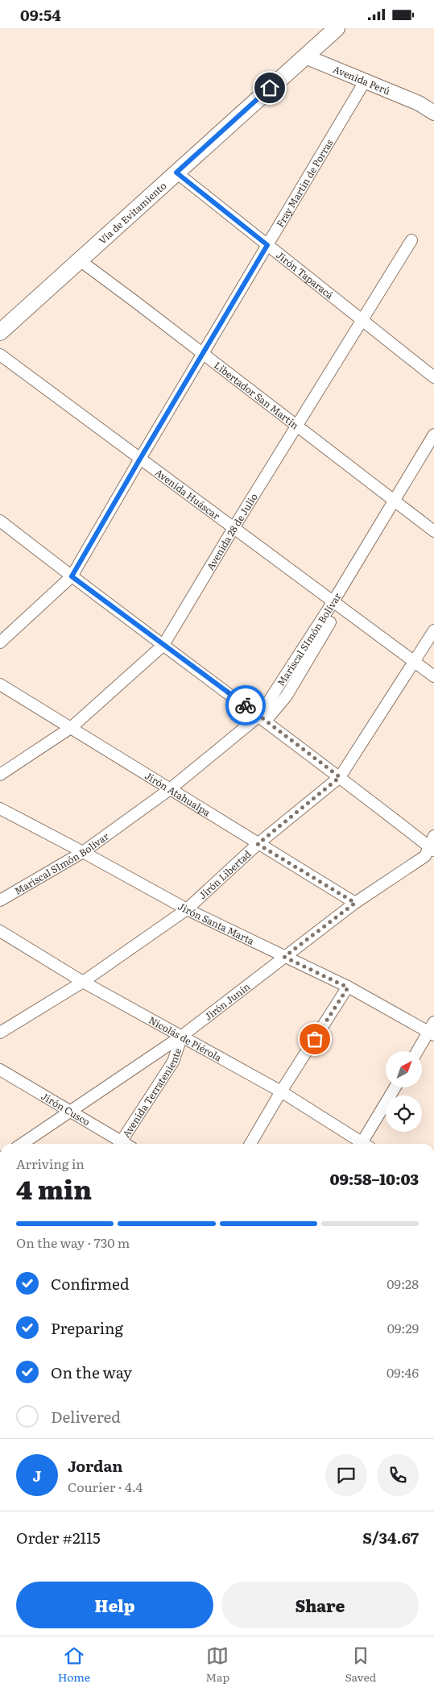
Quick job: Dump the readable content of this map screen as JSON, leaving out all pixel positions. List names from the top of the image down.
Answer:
{
  "streets": {
    "highway": ["Vía de Evitamiento"],
    "main road": ["Avenida Perú"],
    "street": [
      "Fray Martin de Porras",
      "Jirón Taparacá",
      "Libertador San Martin",
      "Avenida Huáscar",
      "Avenida 28 de Julio",
      "Mariscal SImón Bolívar",
      "Jirón Atahualpa",
      "Jirón Libertad",
      "Jirón Santa Marta",
      "Jirón Junín",
      "Nicolás de Piérola",
      "Avenida Terrateniente",
      "Jirón Cusco"
    ]
  },
  "crossings": [
    ["Avenida Perú", "Fray Martin de Porras"],
    ["Avenida Perú", "Vía de Evitamiento"],
    ["Fray Martin de Porras", "Jirón Taparacá"],
    ["Fray Martin de Porras", "Libertador San Martin"],
    ["Fray Martin de Porras", "Avenida Huáscar"],
    ["Vía de Evitamiento", "Jirón Taparacá"],
    ["Vía de Evitamiento", "Libertador San Martin"],
    ["Jirón Taparacá", "Avenida 28 de Julio"],
    ["Libertador San Martin", "Avenida 28 de Julio"],
    ["Libertador San Martin", "Mariscal SImón Bolívar"],
    ["Avenida Huáscar", "Avenida 28 de Julio"],
    ["Avenida Huáscar", "Mariscal SImón Bolívar"],
    ["Avenida Huáscar", "Jirón Libertad"],
    ["Avenida 28 de Julio", "Jirón Atahualpa"],
    ["Mariscal SImón Bolívar", "Jirón Atahualpa"],
    ["Mariscal SImón Bolívar", "Jirón Santa Marta"],
    ["Jirón Atahualpa", "Jirón Libertad"],
    ["Jirón Atahualpa", "Jirón Junín"],
    ["Jirón Libertad", "Jirón Santa Marta"],
    ["Jirón Libertad", "Nicolás de Piérola"],
    ["Jirón Santa Marta", "Jirón Junín"],
    ["Jirón Junín", "Nicolás de Piérola"],
    ["Jirón Junín", "Avenida Terrateniente"],
    ["Jirón Junín", "Jirón Cusco"],
    ["Nicolás de Piérola", "Avenida Terrateniente"]
  ],
  "north": "top right",
  "page": {
    "status": "09:54",
    "heading": ["4 min", "Arriving in", "09:58–10:03"],
    "panel": [
      "Jordan",
      "Courier · 4.4",
      "Order #2115",
      "S/34.67"
    ],
    "bar": "On the way · 730 m",
    "list": [
      ["Confirmed", "09:28"],
      ["Preparing", "09:29"],
      ["On the way", "09:46"],
      "Delivered"
    ],
    "round": "J",
    "buttons": ["Help", "Share"],
    "tabs": ["Home", "Map", "Saved"]
  }
}
